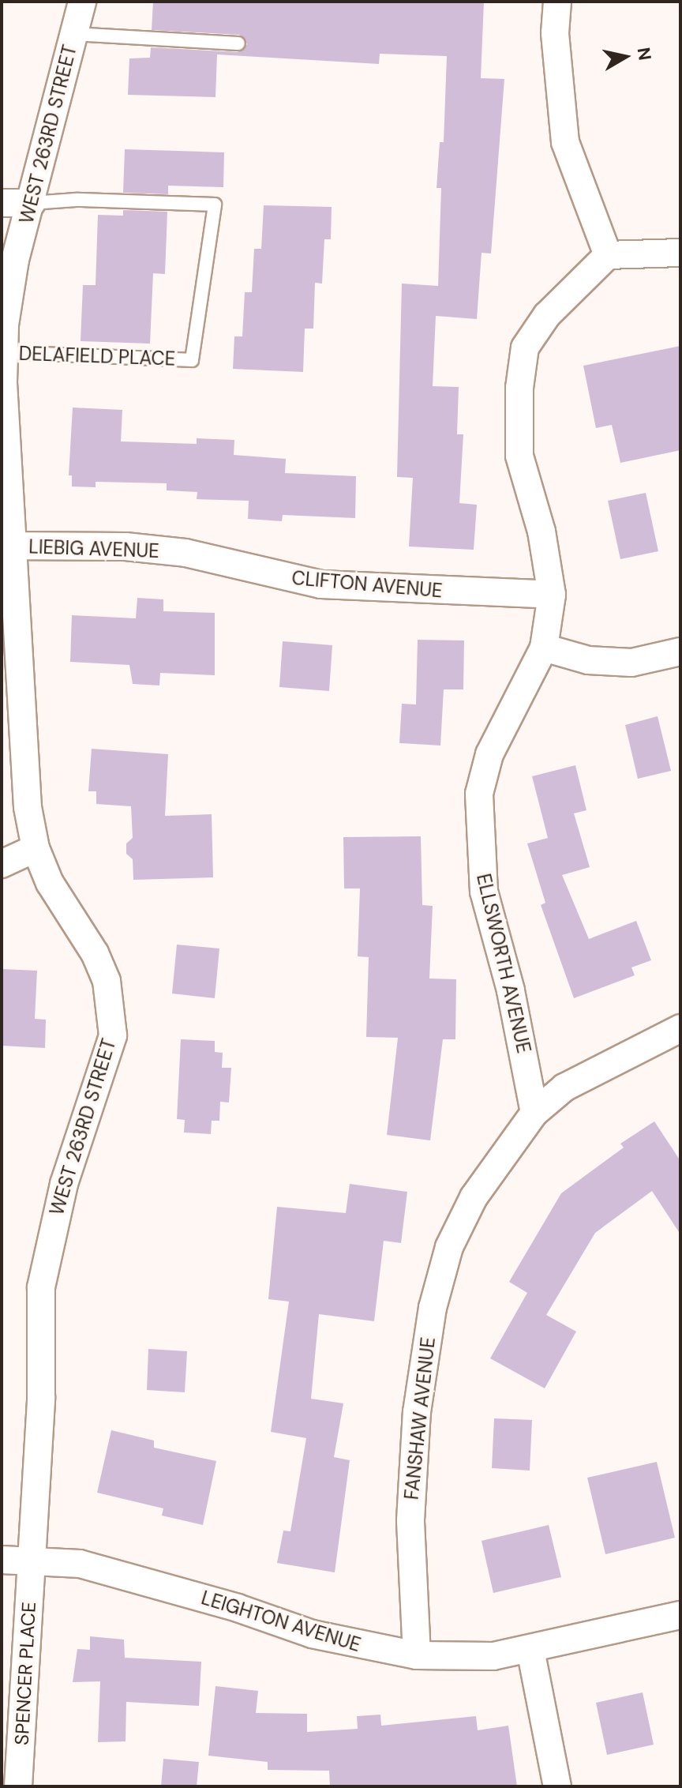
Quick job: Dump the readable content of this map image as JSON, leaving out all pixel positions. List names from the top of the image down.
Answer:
{
  "streets": {
    "street": [
      "WEST 263RD STREET",
      "LIEBIG AVENUE",
      "CLIFTON AVENUE",
      "ELLSWORTH AVENUE",
      "FANSHAW AVENUE",
      "LEIGHTON AVENUE",
      "SPENCER PLACE"
    ],
    "lane": ["DELAFIELD PLACE"]
  },
  "crossings": [
    ["WEST 263RD STREET", "DELAFIELD PLACE"],
    ["WEST 263RD STREET", "LIEBIG AVENUE"],
    ["WEST 263RD STREET", "LEIGHTON AVENUE"],
    ["WEST 263RD STREET", "SPENCER PLACE"],
    ["LIEBIG AVENUE", "CLIFTON AVENUE"],
    ["CLIFTON AVENUE", "ELLSWORTH AVENUE"],
    ["ELLSWORTH AVENUE", "FANSHAW AVENUE"],
    ["FANSHAW AVENUE", "LEIGHTON AVENUE"],
    ["LEIGHTON AVENUE", "SPENCER PLACE"]
  ],
  "north": "right"
}
